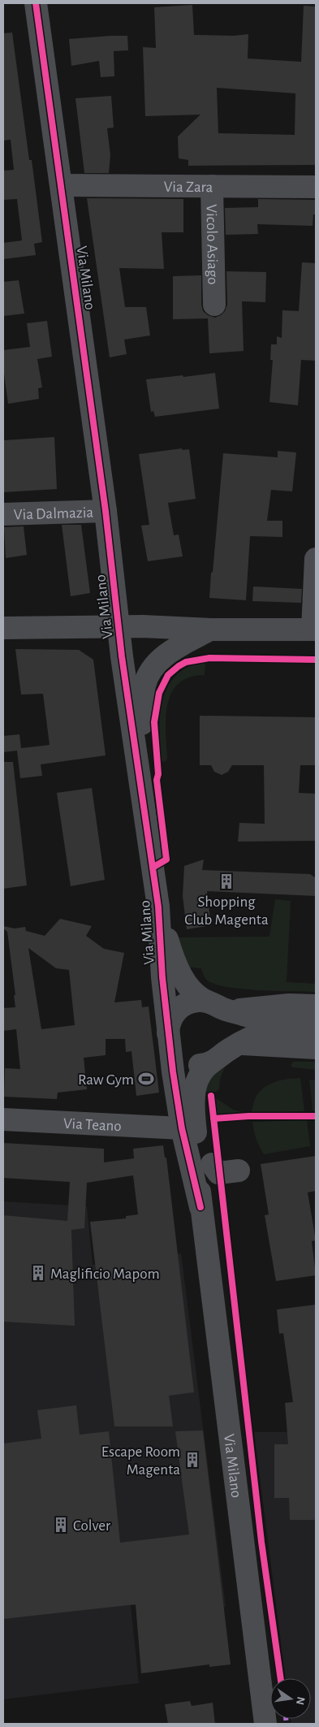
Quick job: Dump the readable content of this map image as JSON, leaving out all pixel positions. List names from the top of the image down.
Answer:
{
  "streets": {
    "street": [
      "Via Zara",
      "Vicolo Asiago",
      "Via Milano",
      "Via Dalmazia",
      "Via Teano"
    ]
  },
  "crossings": [
    ["Via Zara", "Vicolo Asiago"],
    ["Via Zara", "Via Milano"],
    ["Via Milano", "Via Dalmazia"],
    ["Via Milano", "Via Teano"]
  ],
  "places": {
    "building": [
      "Shopping Club Magenta",
      "Maglificio Mapom",
      "Escape Room Magenta",
      "Colver"
    ],
    "sports": ["Raw Gym"]
  },
  "north": "right"
}
